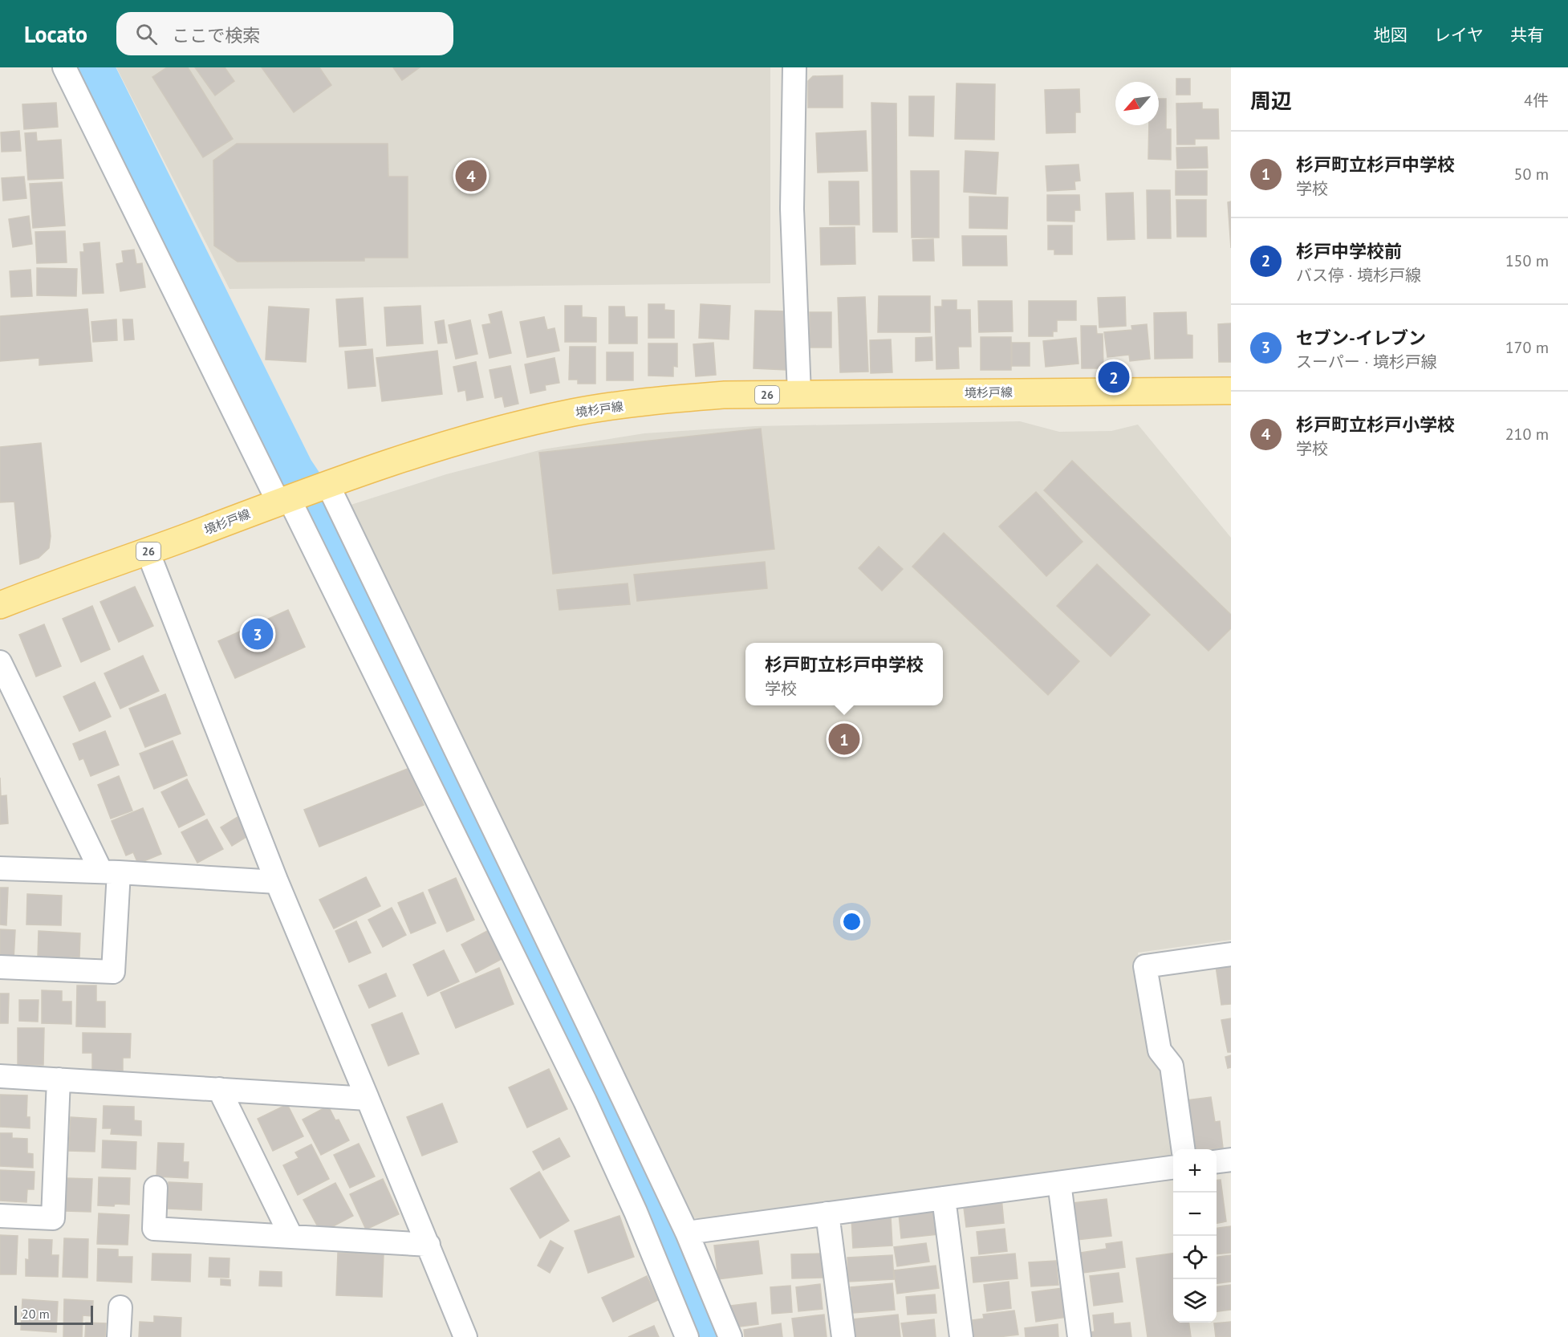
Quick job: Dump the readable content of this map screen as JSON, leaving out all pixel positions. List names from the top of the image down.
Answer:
{
  "streets": {
    "main road": ["境杉戸線", "26"]
  },
  "scale_bar": "20 m",
  "north": "bottom left",
  "page": {
    "header": "Locato",
    "search": "ここで検索",
    "nav": ["地図", "レイヤ", "共有"],
    "heading": ["周辺", "4件"],
    "list": [
      {
        "mark": "1",
        "name": "杉戸町立杉戸中学校",
        "note": "学校",
        "value": "50 m"
      },
      {
        "mark": "2",
        "name": "杉戸中学校前",
        "note": "バス停 · 境杉戸線",
        "value": "150 m"
      },
      {
        "mark": "3",
        "name": "セブン-イレブン",
        "note": "スーパー · 境杉戸線",
        "value": "170 m"
      },
      {
        "mark": "4",
        "name": "杉戸町立杉戸小学校",
        "note": "学校",
        "value": "210 m"
      }
    ],
    "pins": [
      "4",
      "2",
      "3",
      "1"
    ],
    "popup": ["杉戸町立杉戸中学校", "学校"],
    "map_buttons": ["+", "−"],
    "scale": "20 m"
  }
}
